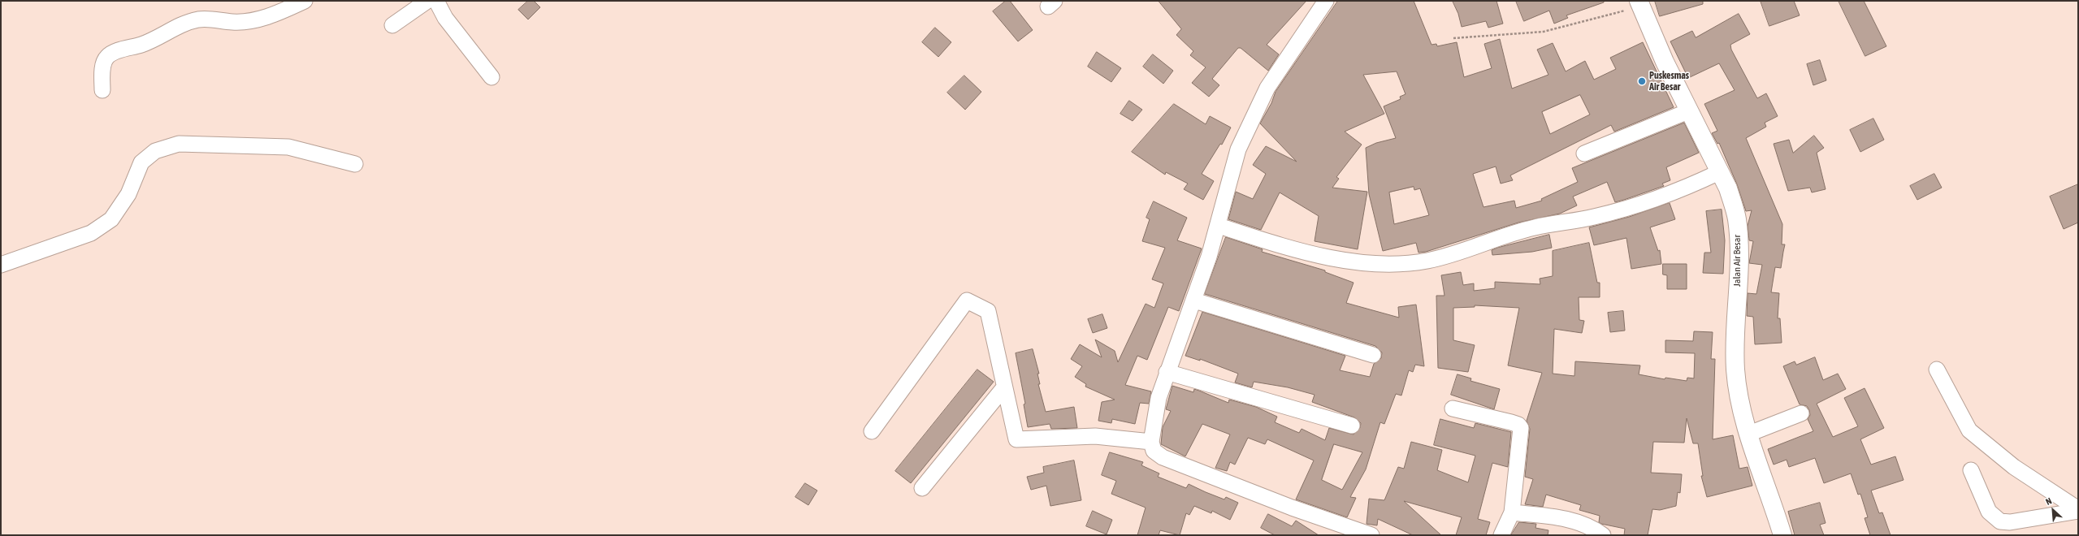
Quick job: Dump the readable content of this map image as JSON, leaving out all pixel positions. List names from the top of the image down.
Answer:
{
  "streets": {
    "street": ["Jalan Air Besar"]
  },
  "places": ["Puskesmas Air Besar"],
  "north": "top left"
}
